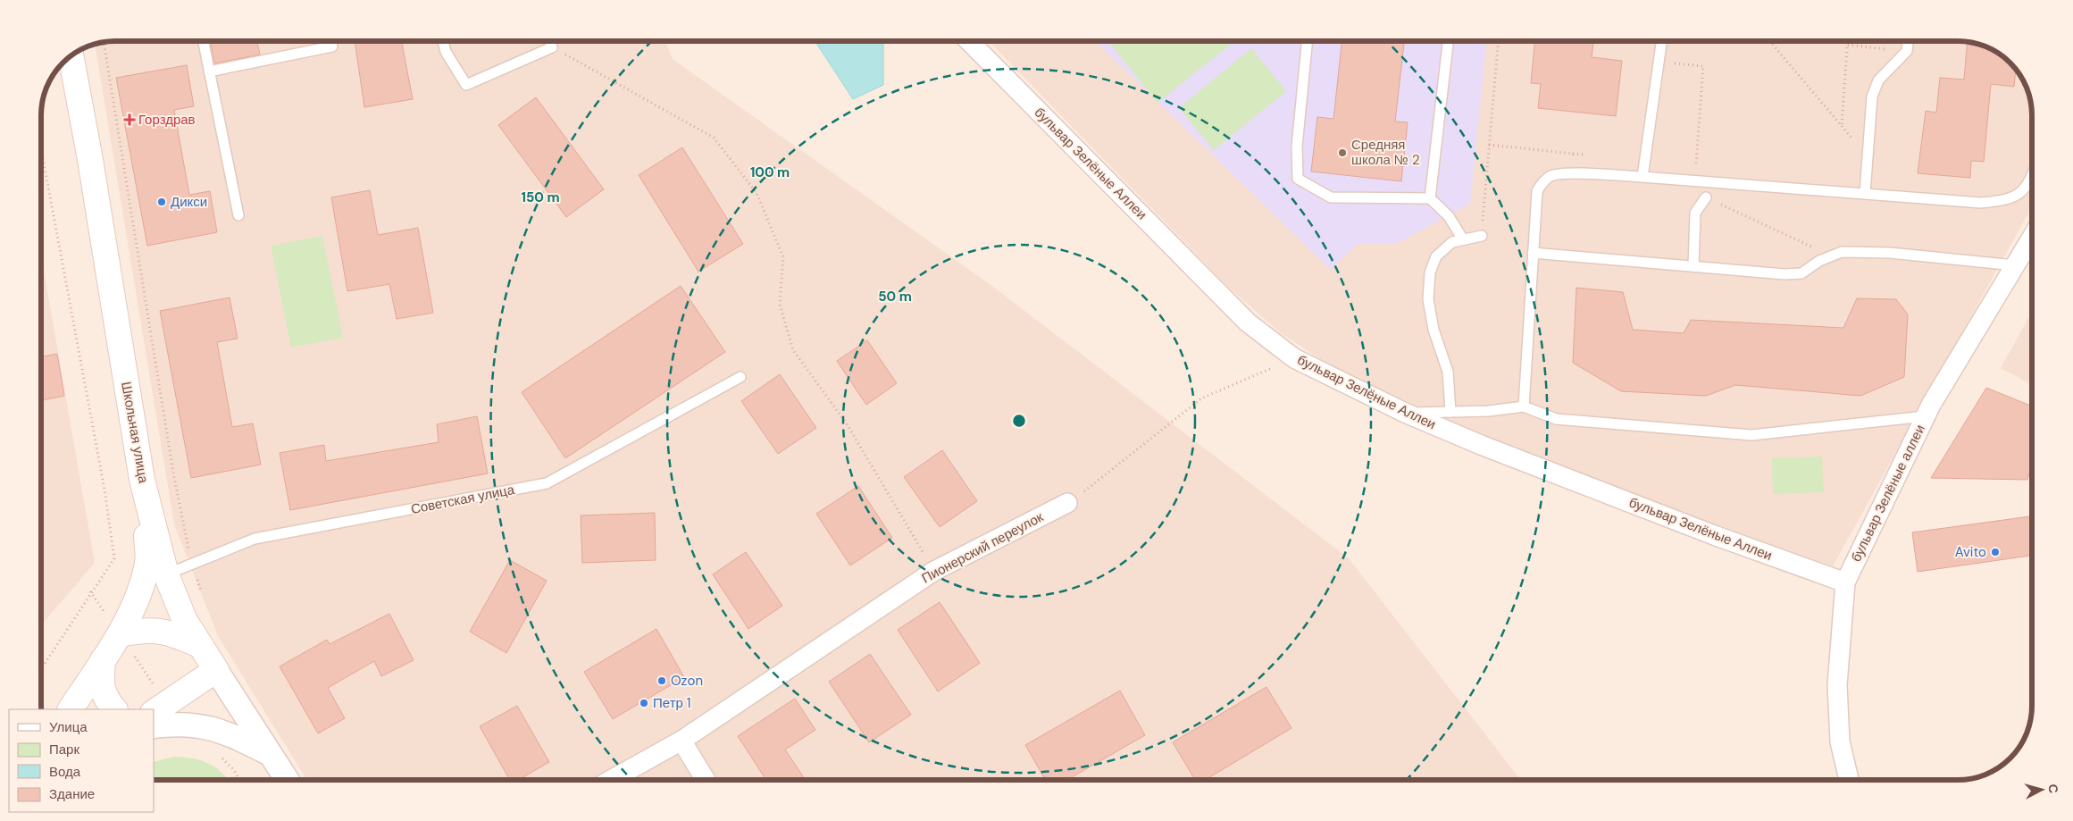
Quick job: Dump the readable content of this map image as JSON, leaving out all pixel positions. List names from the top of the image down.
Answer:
{
  "streets": {
    "main road": ["Школьная улица"],
    "street": ["бульвар Зелёные Аллеи", "бульвар Зелёные аллеи", "Пионерский переулок"],
    "lane": ["Советская улица"]
  },
  "crossings": [
    ["бульвар Зелёные Аллеи", "бульвар Зелёные аллеи"],
    ["Школьная улица", "Советская улица"]
  ],
  "places": {
    "health": ["Горздрав"],
    "other": [
      "Средняя школа № 2",
      "Дикси",
      "Avito",
      "Ozon",
      "Петр 1"
    ]
  },
  "legend": [
    "Улица",
    "Парк",
    "Вода",
    "Здание"
  ],
  "north": "right",
  "rings": ["100 m", "150 m", "50 m"]
}
